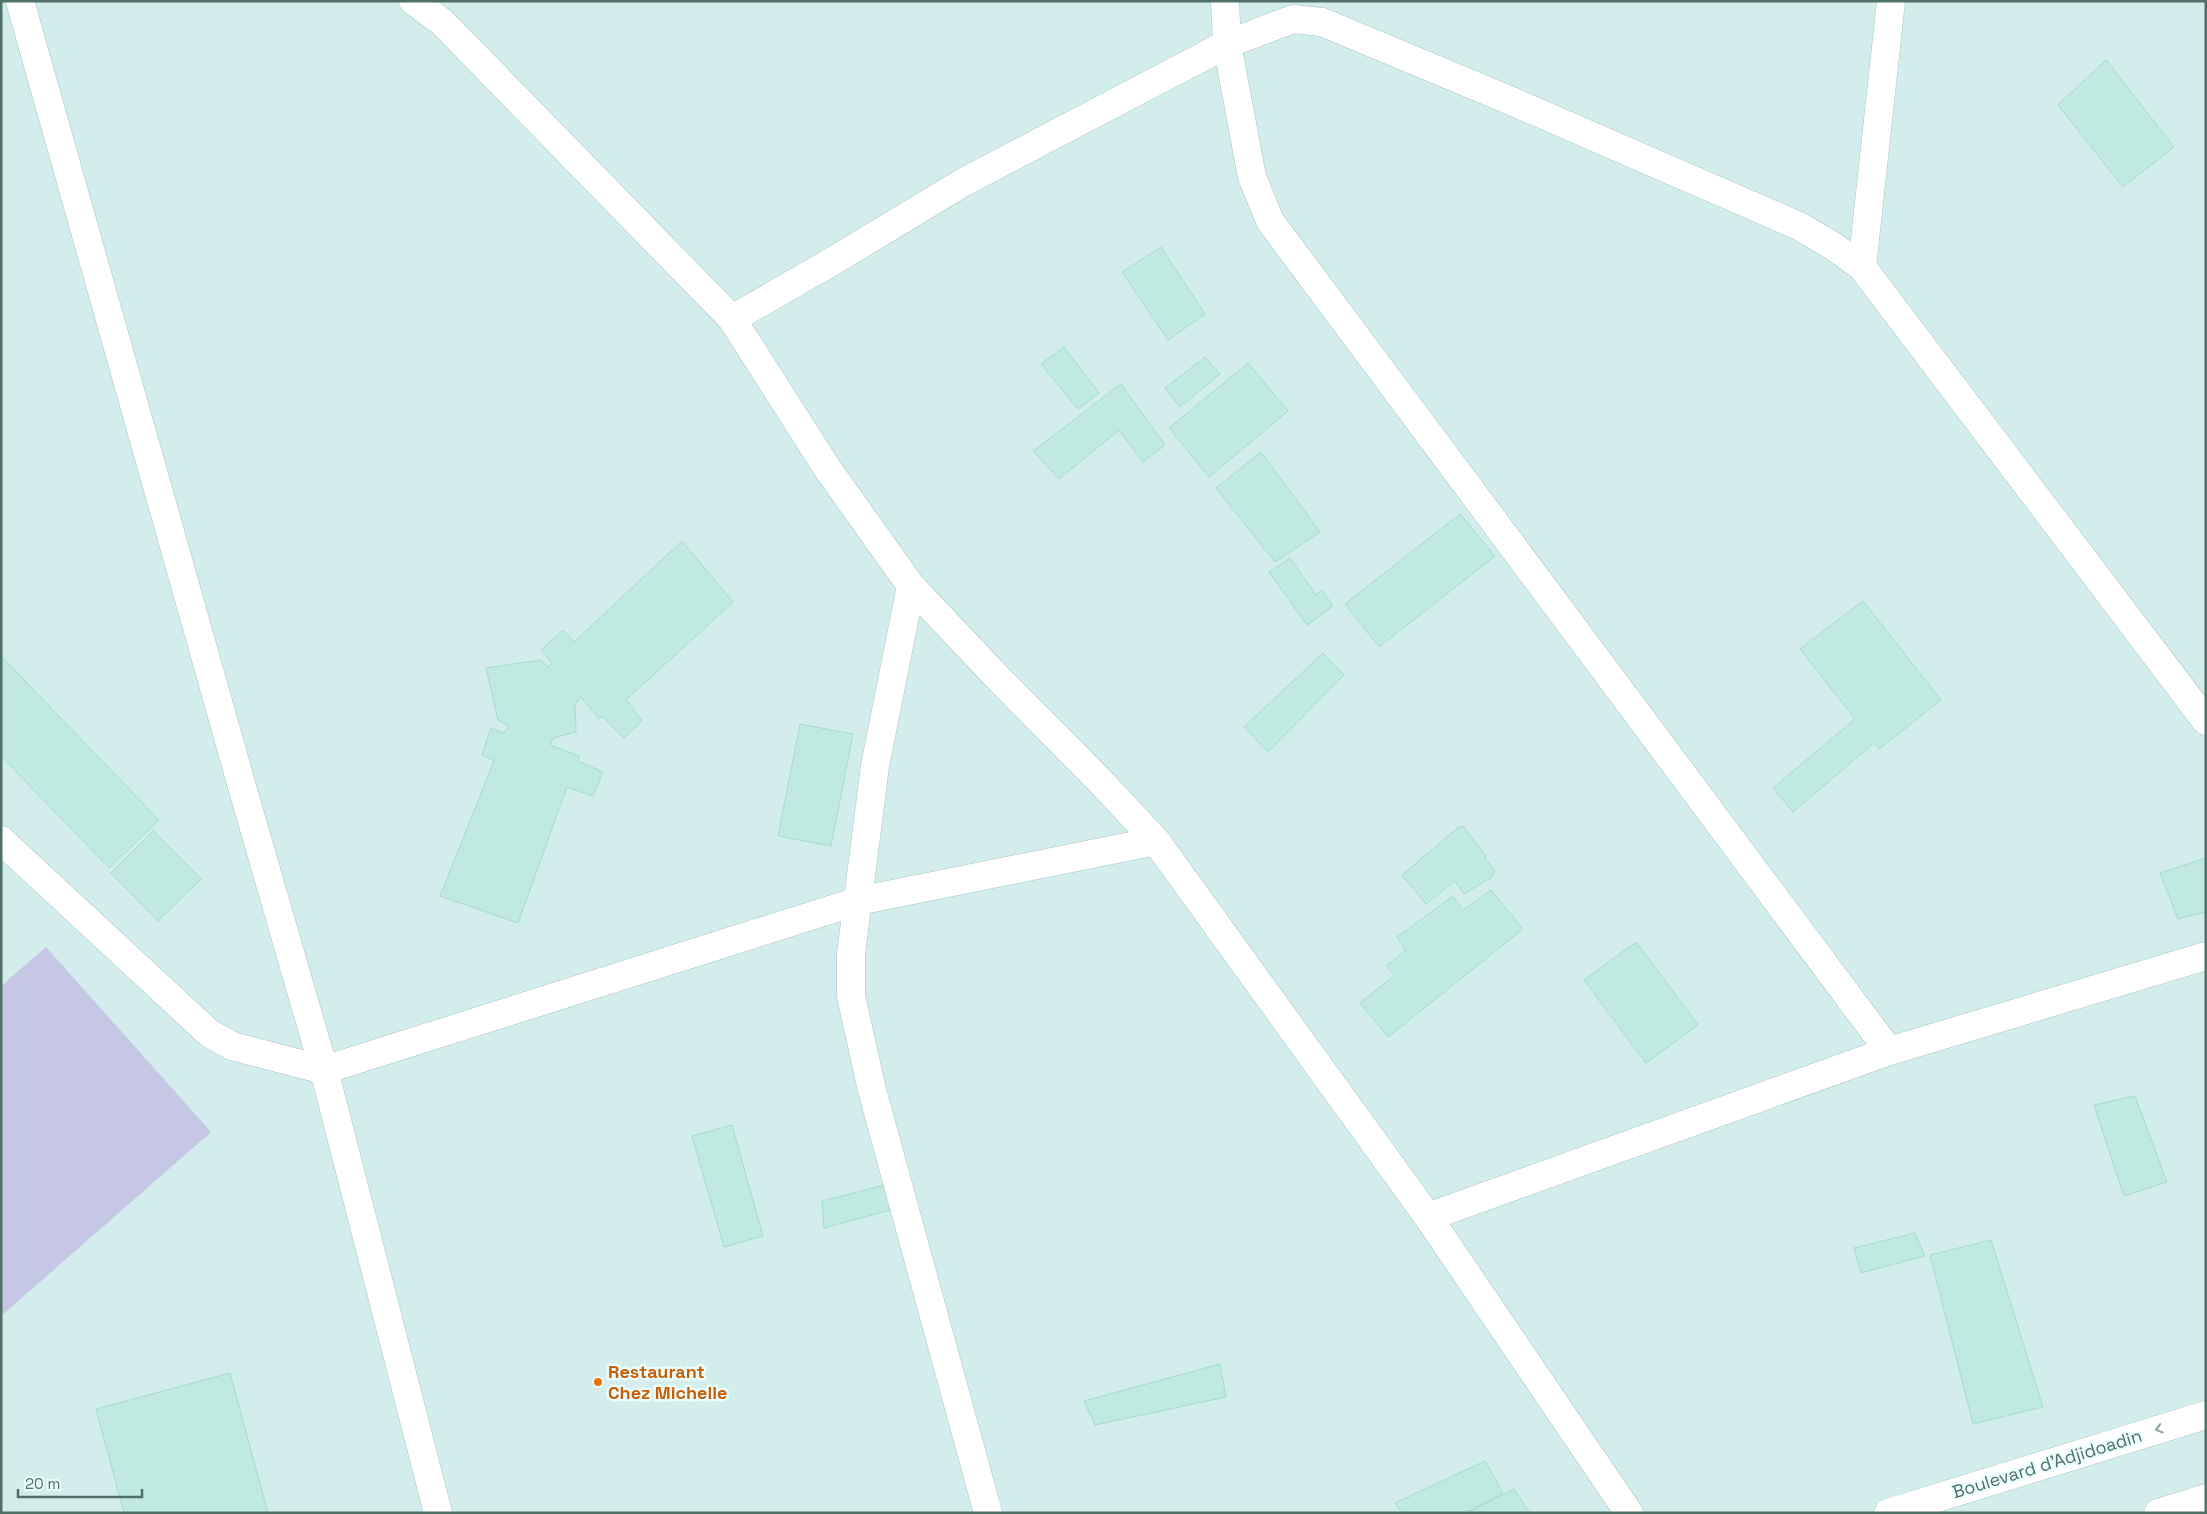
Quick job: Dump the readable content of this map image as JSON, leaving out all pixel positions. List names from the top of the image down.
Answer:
{
  "streets": {
    "street": ["Boulevard d'Adjidoadin"]
  },
  "one_way": ["Boulevard d'Adjidoadin"],
  "places": ["Restaurant Chez Michelle"],
  "scale_bar": "20 m"
}
